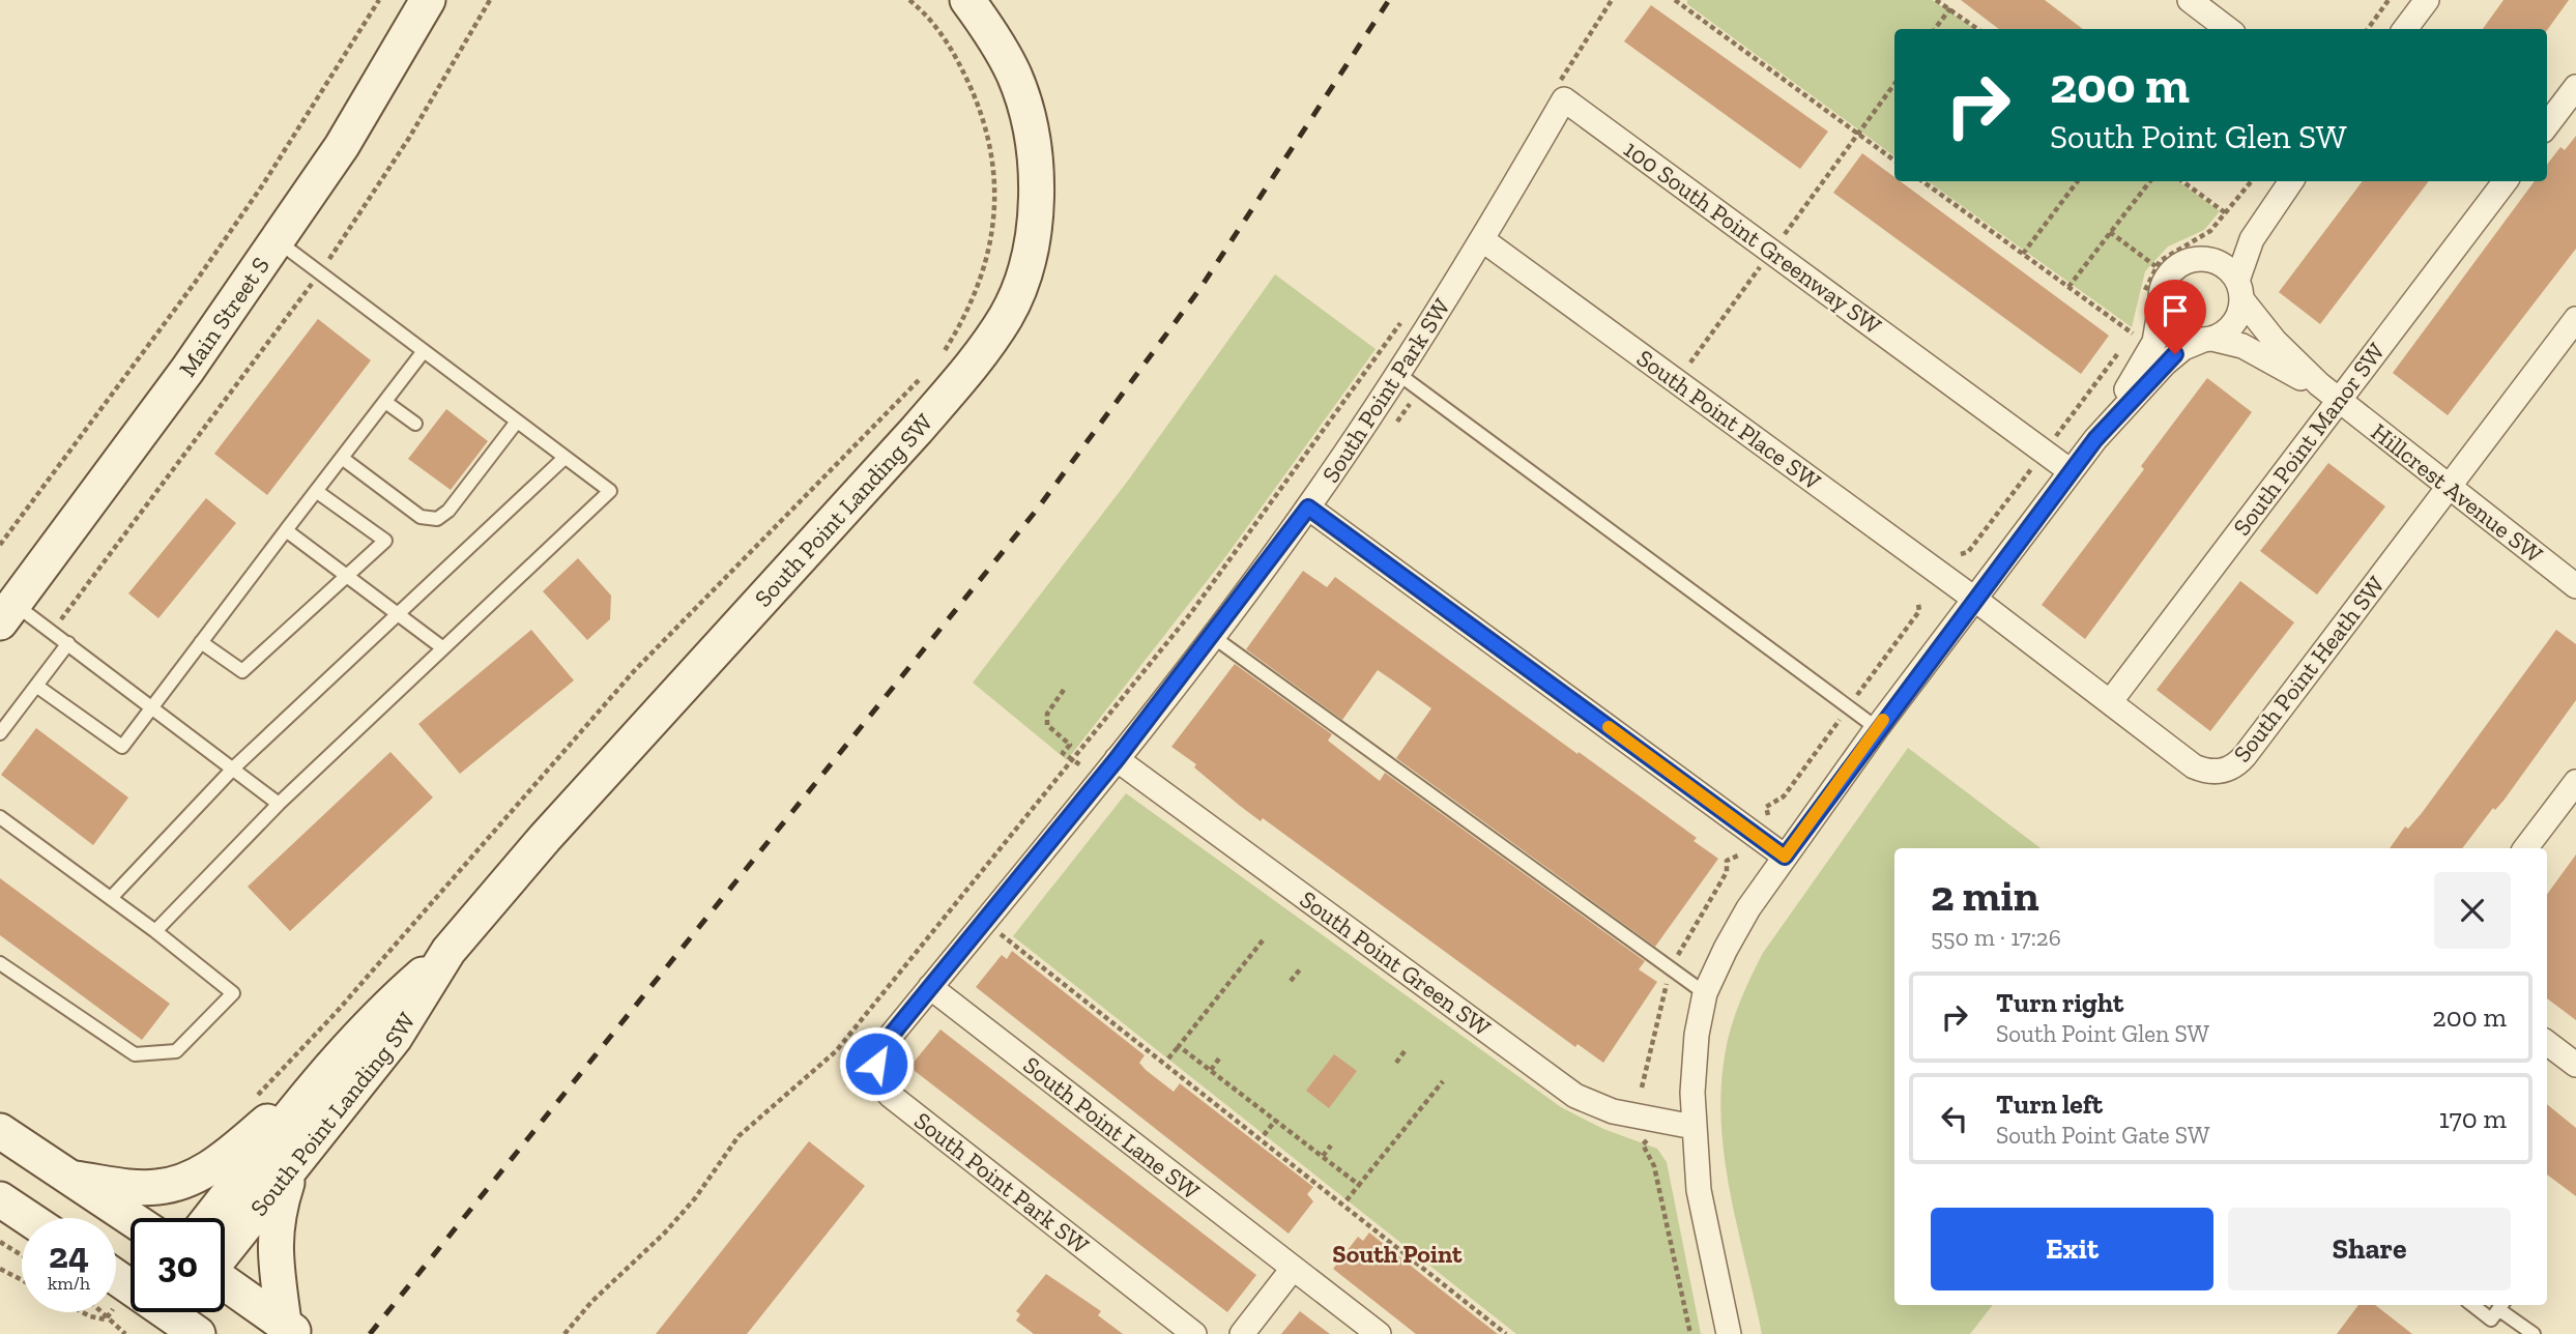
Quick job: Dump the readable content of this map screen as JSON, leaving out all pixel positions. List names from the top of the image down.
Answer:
{
  "streets": {
    "main road": ["Main Street S", "South Point Landing SW"],
    "street": [
      "100 South Point Greenway SW",
      "South Point Park SW",
      "South Point Place SW",
      "South Point Manor SW",
      "Hillcrest Avenue SW",
      "South Point Heath SW",
      "South Point Green SW",
      "South Point Lane SW"
    ]
  },
  "crossings": [
    ["100 South Point Greenway SW", "South Point Park SW"],
    ["100 South Point Greenway SW", "South Point Place SW"],
    ["South Point Park SW", "South Point Place SW"],
    ["South Point Park SW", "South Point Green SW"],
    ["South Point Park SW", "South Point Lane SW"],
    ["South Point Place SW", "South Point Heath SW"],
    ["South Point Manor SW", "Hillcrest Avenue SW"],
    ["South Point Manor SW", "South Point Heath SW"],
    ["Hillcrest Avenue SW", "South Point Heath SW"]
  ],
  "districts": ["South Point"],
  "page": {
    "turn": ["200 m", "South Point Glen SW"],
    "heading": ["2 min", "550 m · 17:26"],
    "list": [
      {
        "name": "Turn right",
        "note": "South Point Glen SW",
        "value": "200 m"
      },
      {
        "name": "Turn left",
        "note": "South Point Gate SW",
        "value": "170 m"
      }
    ],
    "buttons": ["Exit", "Share"],
    "speed": "24 km/h",
    "limit": "30"
  }
}
